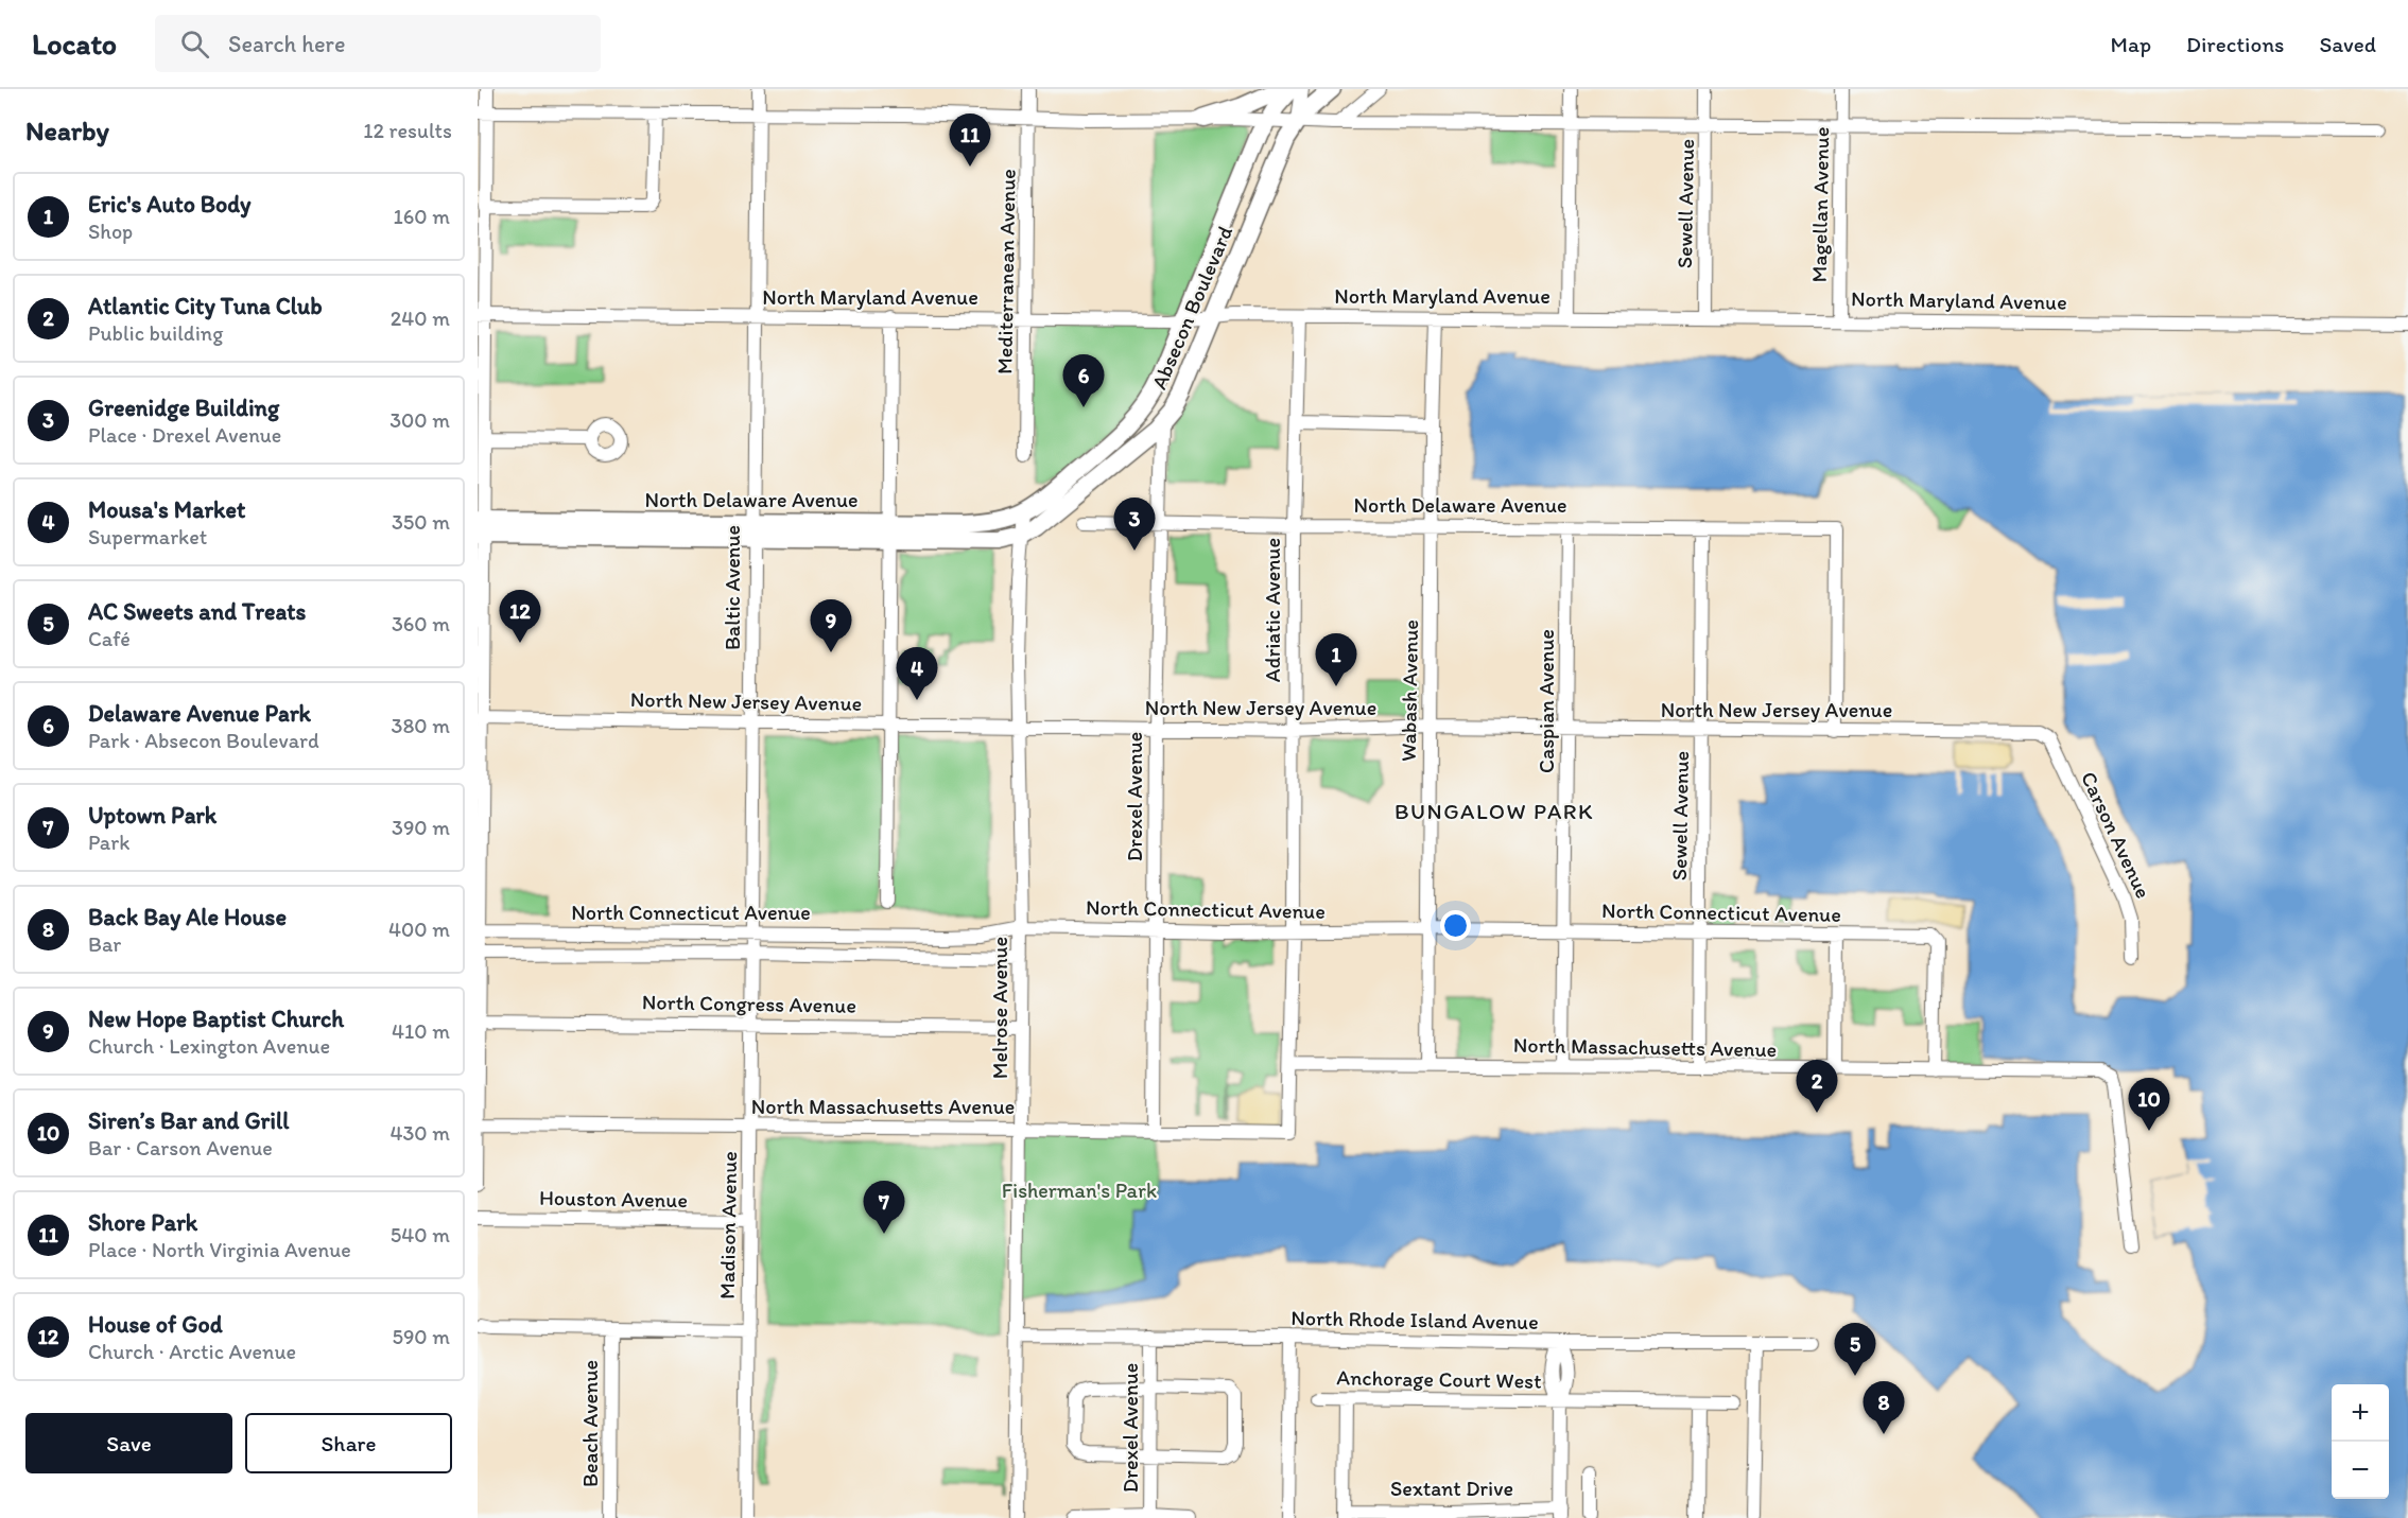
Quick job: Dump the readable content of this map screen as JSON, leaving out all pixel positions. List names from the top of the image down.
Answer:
{
  "streets": {
    "highway": ["Absecon Boulevard", "North Delaware Avenue"],
    "street": [
      "Sewell Avenue",
      "Magellan Avenue",
      "Mediterranean Avenue",
      "North Maryland Avenue",
      "Baltic Avenue",
      "Adriatic Avenue",
      "Wabash Avenue",
      "North New Jersey Avenue",
      "Caspian Avenue",
      "Drexel Avenue",
      "Carson Avenue",
      "North Connecticut Avenue",
      "North Congress Avenue",
      "Melrose Avenue",
      "North Massachusetts Avenue",
      "Houston Avenue",
      "Madison Avenue",
      "North Rhode Island Avenue",
      "Anchorage Court West",
      "Beach Avenue",
      "Sextant Drive"
    ]
  },
  "crossings": [
    ["Sewell Avenue", "North Maryland Avenue"],
    ["Sewell Avenue", "North Delaware Avenue"],
    ["Sewell Avenue", "North New Jersey Avenue"],
    ["Sewell Avenue", "North Connecticut Avenue"],
    ["Sewell Avenue", "North Massachusetts Avenue"],
    ["Magellan Avenue", "North Maryland Avenue"],
    ["Mediterranean Avenue", "North Maryland Avenue"],
    ["North Maryland Avenue", "Absecon Boulevard"],
    ["North Maryland Avenue", "Baltic Avenue"],
    ["North Maryland Avenue", "Adriatic Avenue"],
    ["North Maryland Avenue", "Wabash Avenue"],
    ["Absecon Boulevard", "North Delaware Avenue"],
    ["Absecon Boulevard", "Drexel Avenue"],
    ["North Delaware Avenue", "Baltic Avenue"],
    ["North Delaware Avenue", "Adriatic Avenue"],
    ["North Delaware Avenue", "Wabash Avenue"],
    ["North Delaware Avenue", "North New Jersey Avenue"],
    ["North Delaware Avenue", "Caspian Avenue"],
    ["North Delaware Avenue", "Drexel Avenue"],
    ["Baltic Avenue", "North New Jersey Avenue"],
    ["Baltic Avenue", "North Connecticut Avenue"],
    ["Baltic Avenue", "Madison Avenue"],
    ["Adriatic Avenue", "North New Jersey Avenue"],
    ["Adriatic Avenue", "North Connecticut Avenue"],
    ["Adriatic Avenue", "North Massachusetts Avenue"],
    ["Wabash Avenue", "North New Jersey Avenue"],
    ["Wabash Avenue", "North Connecticut Avenue"],
    ["Wabash Avenue", "North Massachusetts Avenue"],
    ["North New Jersey Avenue", "Caspian Avenue"],
    ["North New Jersey Avenue", "Drexel Avenue"],
    ["North New Jersey Avenue", "Carson Avenue"],
    ["North New Jersey Avenue", "Melrose Avenue"],
    ["Caspian Avenue", "North Connecticut Avenue"],
    ["Caspian Avenue", "North Massachusetts Avenue"],
    ["Drexel Avenue", "North Connecticut Avenue"],
    ["Drexel Avenue", "North Massachusetts Avenue"],
    ["Drexel Avenue", "North Rhode Island Avenue"],
    ["North Connecticut Avenue", "Melrose Avenue"],
    ["North Connecticut Avenue", "North Massachusetts Avenue"],
    ["North Connecticut Avenue", "Madison Avenue"],
    ["North Congress Avenue", "Melrose Avenue"],
    ["North Congress Avenue", "Madison Avenue"],
    ["Melrose Avenue", "North Massachusetts Avenue"],
    ["Melrose Avenue", "North Rhode Island Avenue"],
    ["North Massachusetts Avenue", "Madison Avenue"],
    ["Houston Avenue", "Madison Avenue"]
  ],
  "districts": ["BUNGALOW PARK"],
  "parks": ["Fisherman's Park"],
  "page": {
    "header": "Locato",
    "search": "Search here",
    "nav": ["Map", "Directions", "Saved"],
    "heading": ["Nearby", "12 results"],
    "pins": [
      "11",
      "6",
      "3",
      "12",
      "9",
      "1",
      "4",
      "2",
      "10",
      "7",
      "5",
      "8"
    ],
    "list": [
      {
        "mark": "1",
        "name": "Eric's Auto Body",
        "note": "Shop",
        "value": "160 m"
      },
      {
        "mark": "2",
        "name": "Atlantic City Tuna Club",
        "note": "Public building",
        "value": "240 m"
      },
      {
        "mark": "3",
        "name": "Greenidge Building",
        "note": "Place · Drexel Avenue",
        "value": "300 m"
      },
      {
        "mark": "4",
        "name": "Mousa's Market",
        "note": "Supermarket",
        "value": "350 m"
      },
      {
        "mark": "5",
        "name": "AC Sweets and Treats",
        "note": "Café",
        "value": "360 m"
      },
      {
        "mark": "6",
        "name": "Delaware Avenue Park",
        "note": "Park · Absecon Boulevard",
        "value": "380 m"
      },
      {
        "mark": "7",
        "name": "Uptown Park",
        "note": "Park",
        "value": "390 m"
      },
      {
        "mark": "8",
        "name": "Back Bay Ale House",
        "note": "Bar",
        "value": "400 m"
      },
      {
        "mark": "9",
        "name": "New Hope Baptist Church",
        "note": "Church · Lexington Avenue",
        "value": "410 m"
      },
      {
        "mark": "10",
        "name": "Siren’s Bar and Grill",
        "note": "Bar · Carson Avenue",
        "value": "430 m"
      },
      {
        "mark": "11",
        "name": "Shore Park",
        "note": "Place · North Virginia Avenue",
        "value": "540 m"
      },
      {
        "mark": "12",
        "name": "House of God",
        "note": "Church · Arctic Avenue",
        "value": "590 m"
      }
    ],
    "map_buttons": ["+", "−"],
    "buttons": ["Save", "Share"]
  }
}
